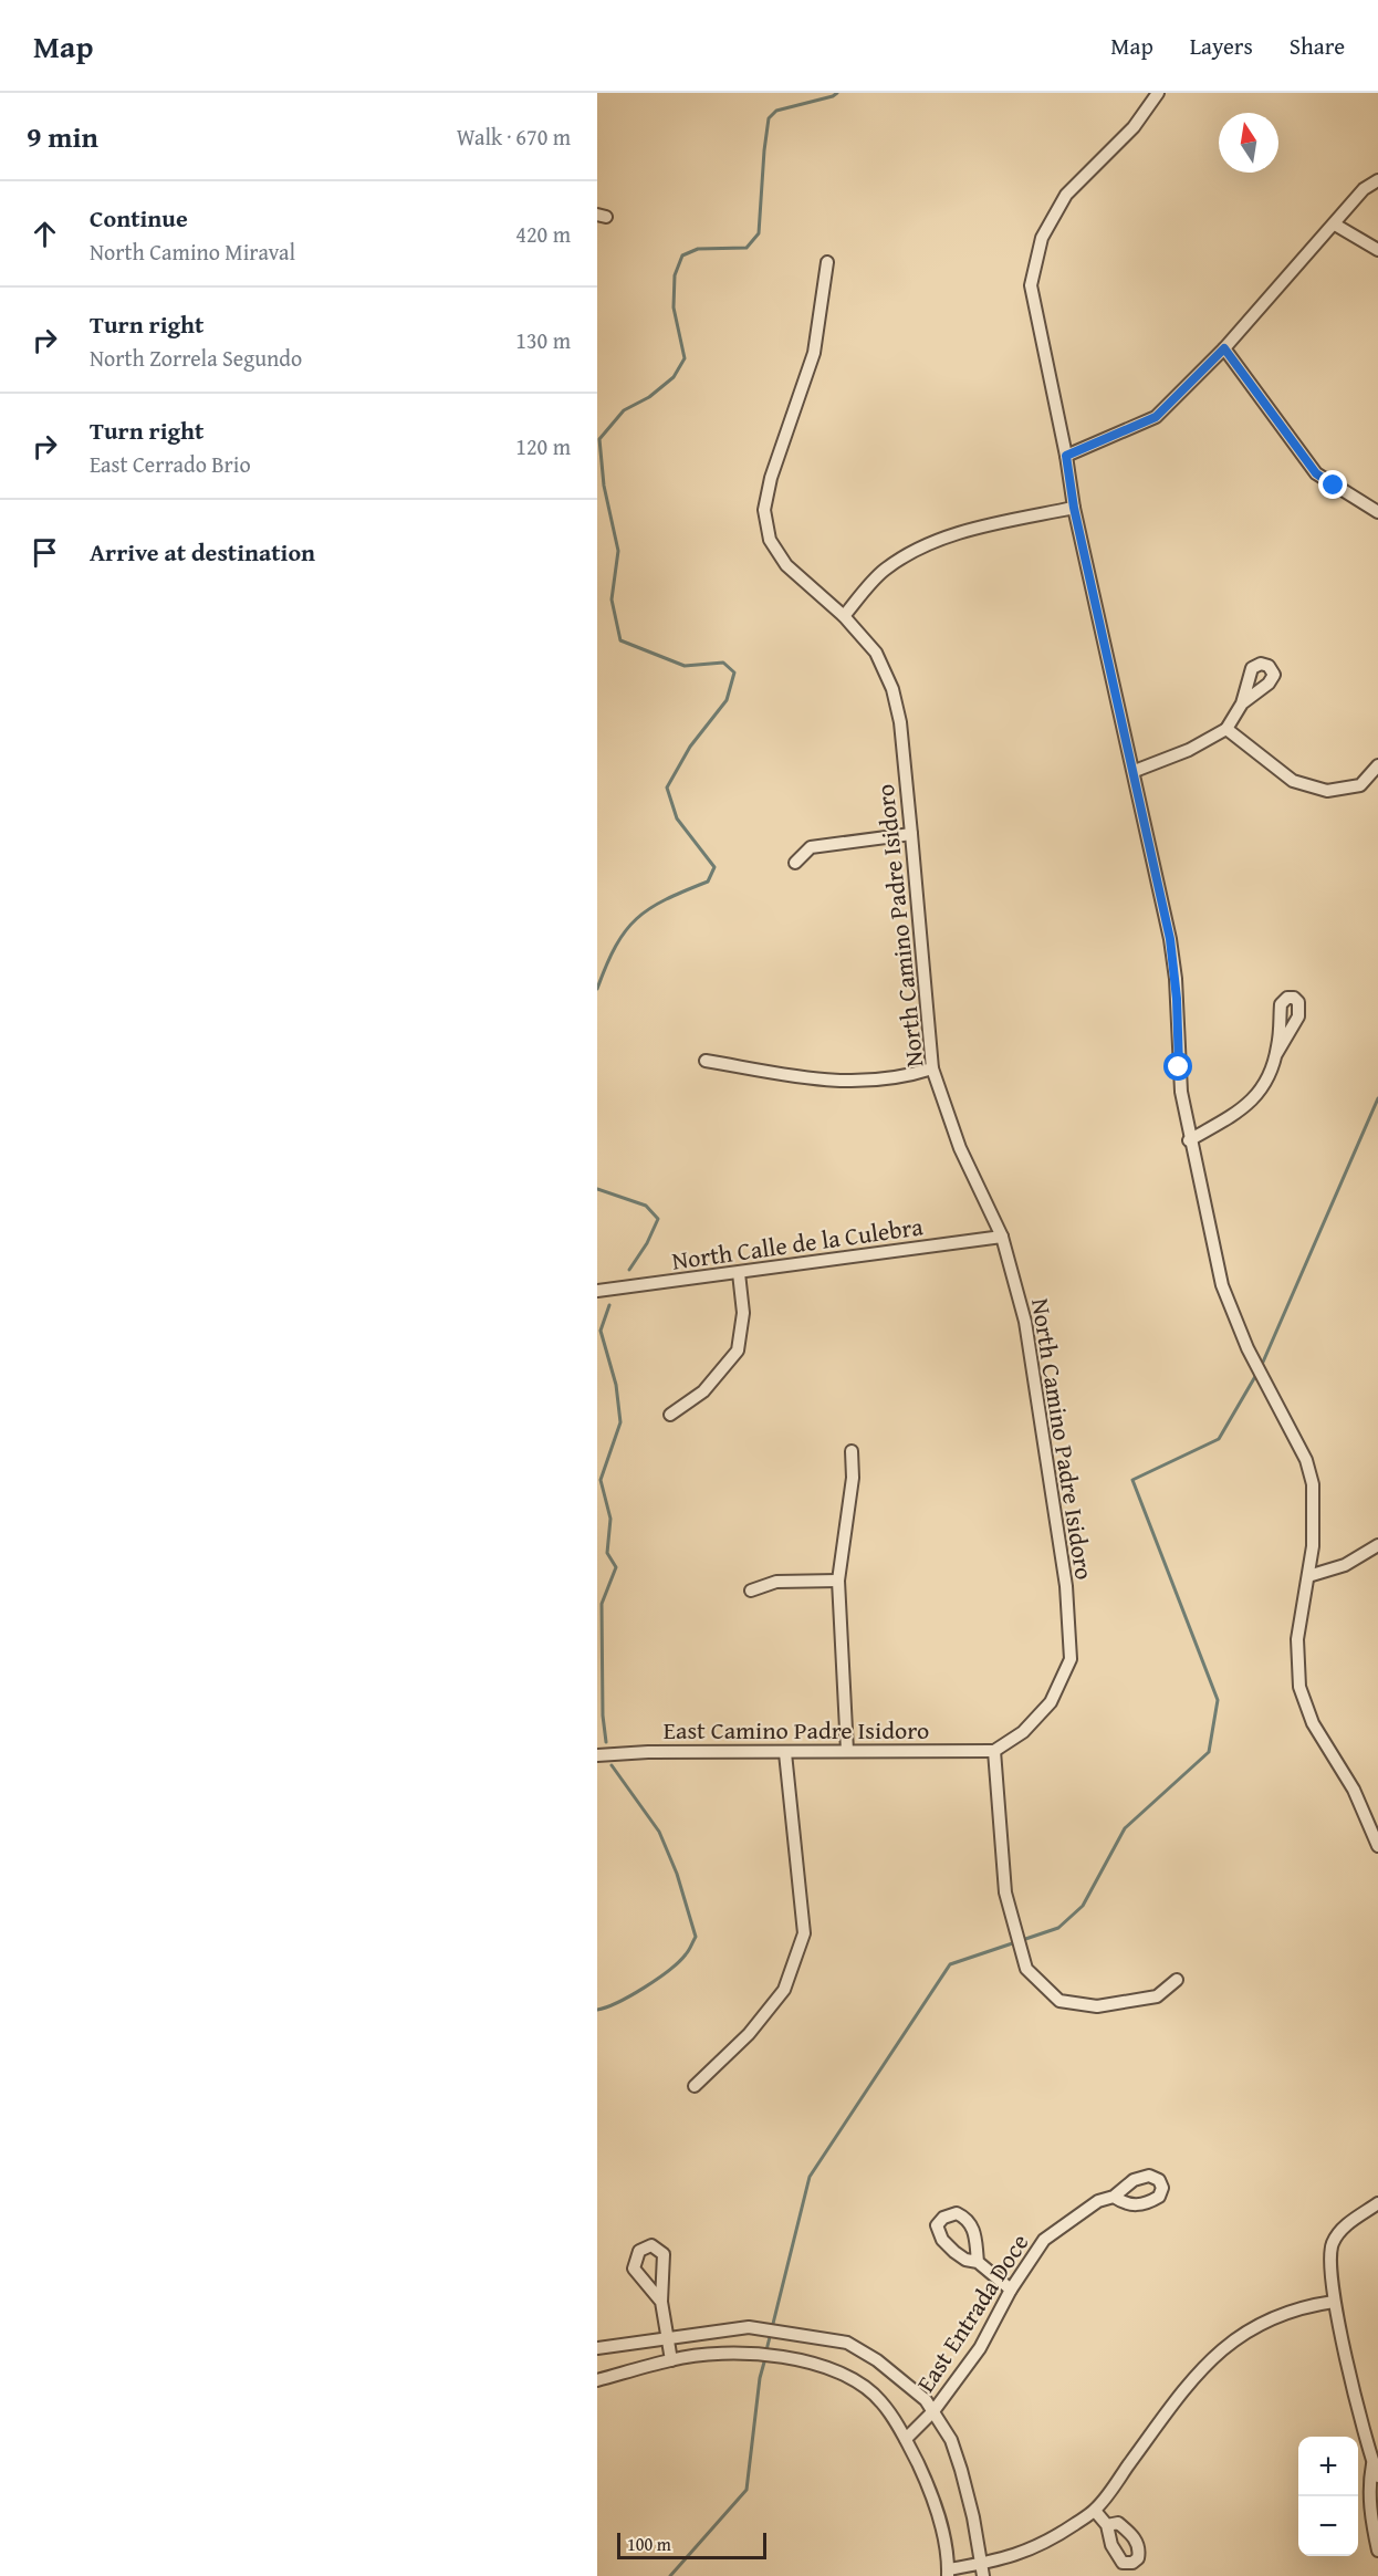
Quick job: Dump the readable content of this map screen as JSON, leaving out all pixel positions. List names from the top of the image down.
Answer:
{
  "streets": {
    "street": [
      "North Camino Padre Isidoro",
      "North Calle de la Culebra",
      "East Camino Padre Isidoro",
      "East Entrada Doce"
    ]
  },
  "crossings": [
    ["North Camino Padre Isidoro", "North Calle de la Culebra"],
    ["North Camino Padre Isidoro", "East Camino Padre Isidoro"]
  ],
  "scale_bar": "100 m",
  "north": "top",
  "page": {
    "header": "Map",
    "nav": ["Map", "Layers", "Share"],
    "heading": ["9 min", "Walk · 670 m"],
    "list": [
      ["Continue", "North Camino Miraval", "420 m"],
      ["Turn right", "North Zorrela Segundo", "130 m"],
      ["Turn right", "East Cerrado Brio", "120 m"],
      "Arrive at destination"
    ],
    "map_buttons": ["+", "−"],
    "scale": "100 m"
  }
}
